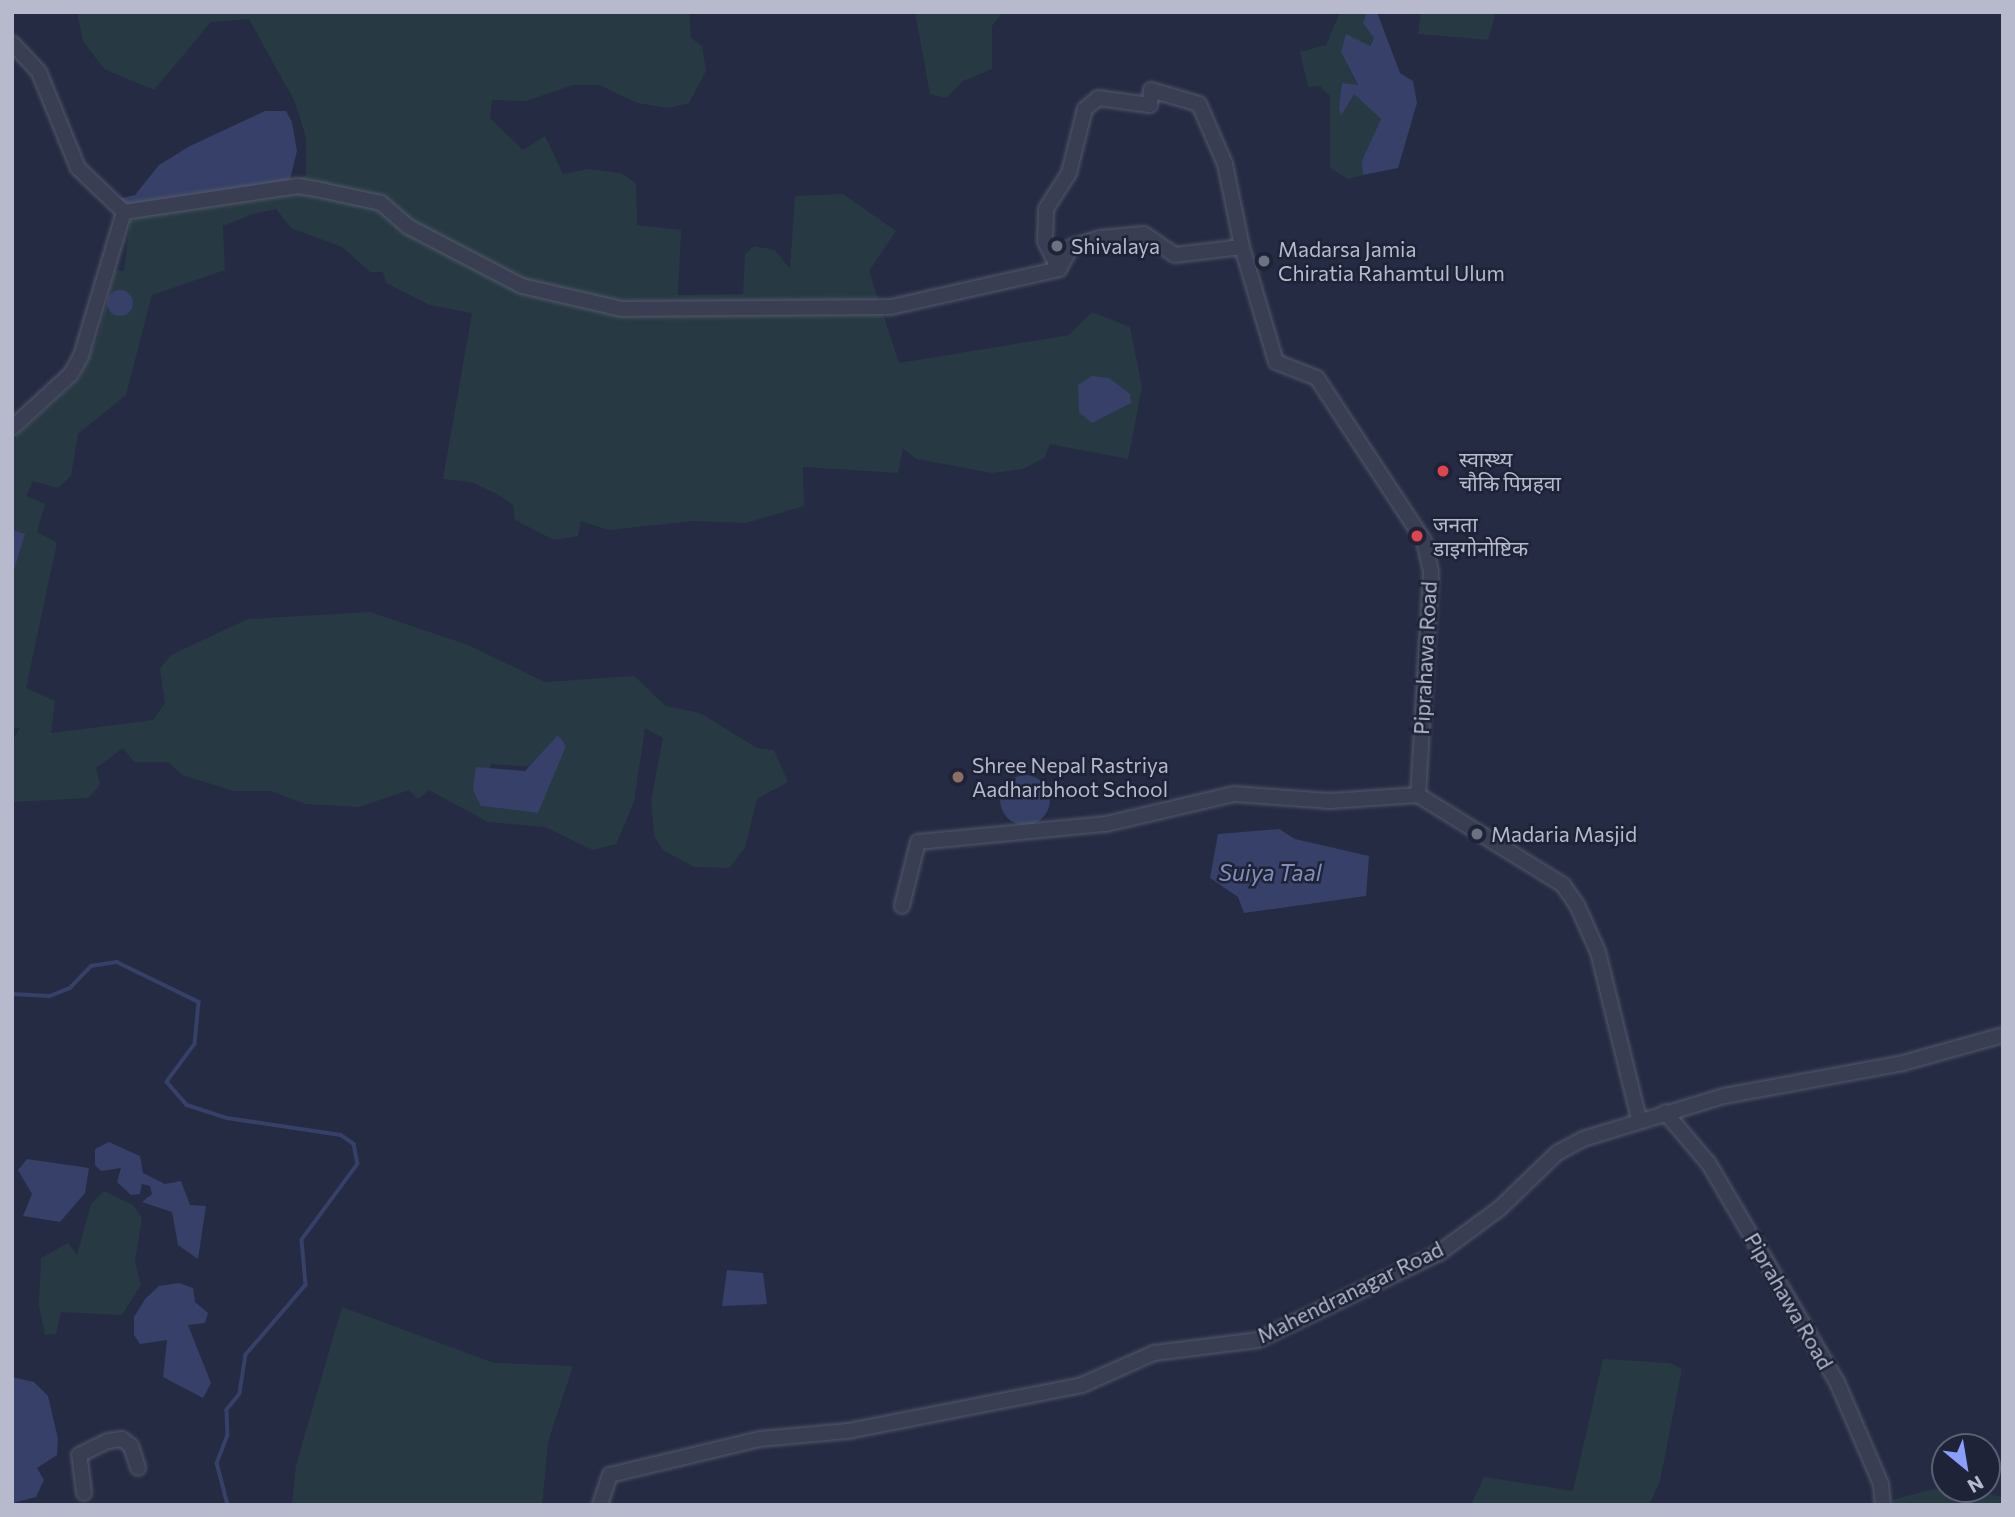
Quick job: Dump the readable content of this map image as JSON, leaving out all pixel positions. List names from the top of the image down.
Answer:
{
  "streets": {
    "street": ["Piprahawa Road", "Mahendranagar Road"]
  },
  "crossings": [
    ["Piprahawa Road", "Mahendranagar Road"]
  ],
  "water": ["Suiya Taal"],
  "places": [
    "Shivalaya",
    "Madarsa Jamia Chiratia Rahamtul Ulum",
    "स्वास्थ्य चाैकि पिप्रहवा",
    "जनता डाइगोनोष्टिक",
    "Shree Nepal Rastriya Aadharbhoot School",
    "Madaria Masjid"
  ],
  "north": "bottom right"
}
